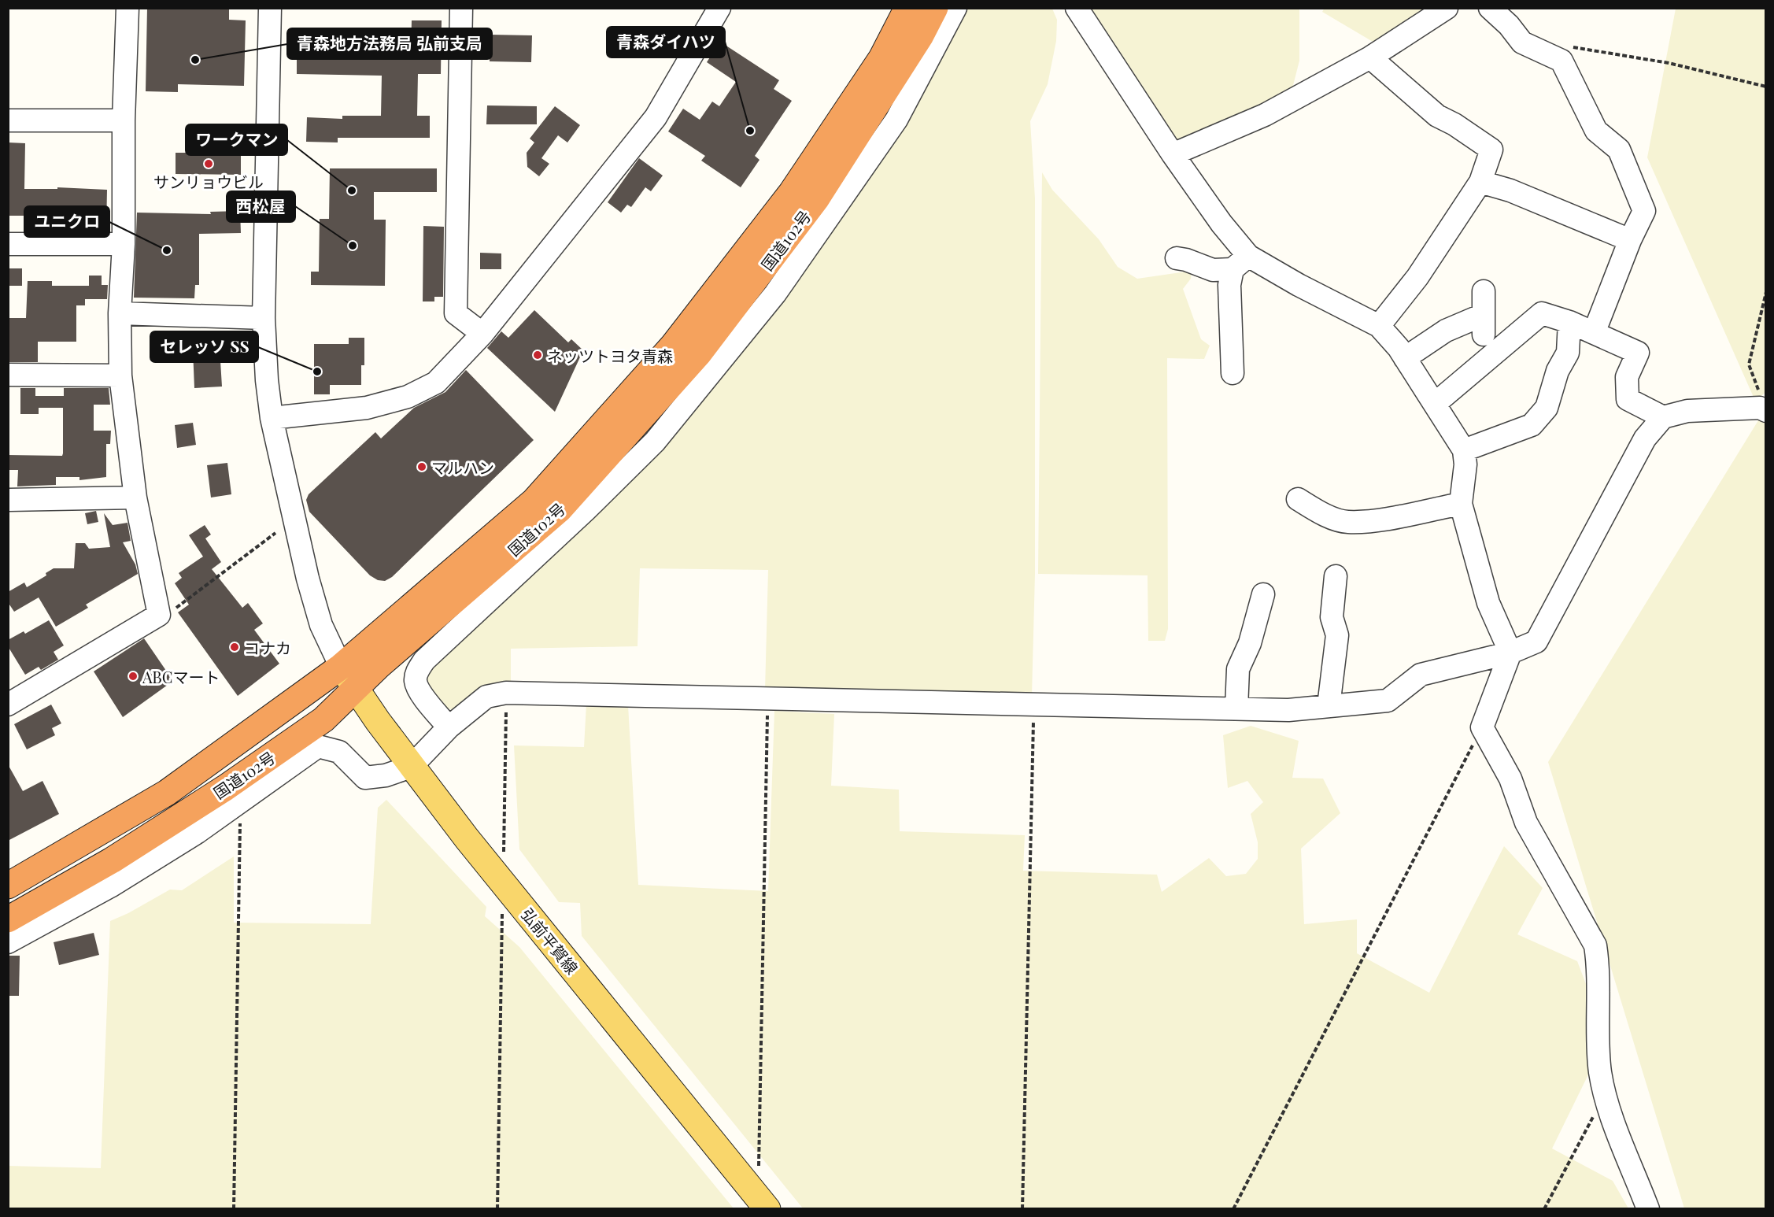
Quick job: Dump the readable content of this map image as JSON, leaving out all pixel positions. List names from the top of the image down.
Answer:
{
  "streets": {
    "highway": ["国道102号"],
    "main road": ["弘前平賀線"]
  },
  "crossings": [
    ["国道102号", "弘前平賀線"]
  ],
  "places": [
    "青森地方法務局 弘前支局",
    "青森ダイハツ",
    "サンリョウビル",
    "ワークマン",
    "西松屋",
    "ユニクロ",
    "ネッツトヨタ青森",
    "セレッソ SS",
    "マルハン",
    "コナカ",
    "ABCマート"
  ]
}
